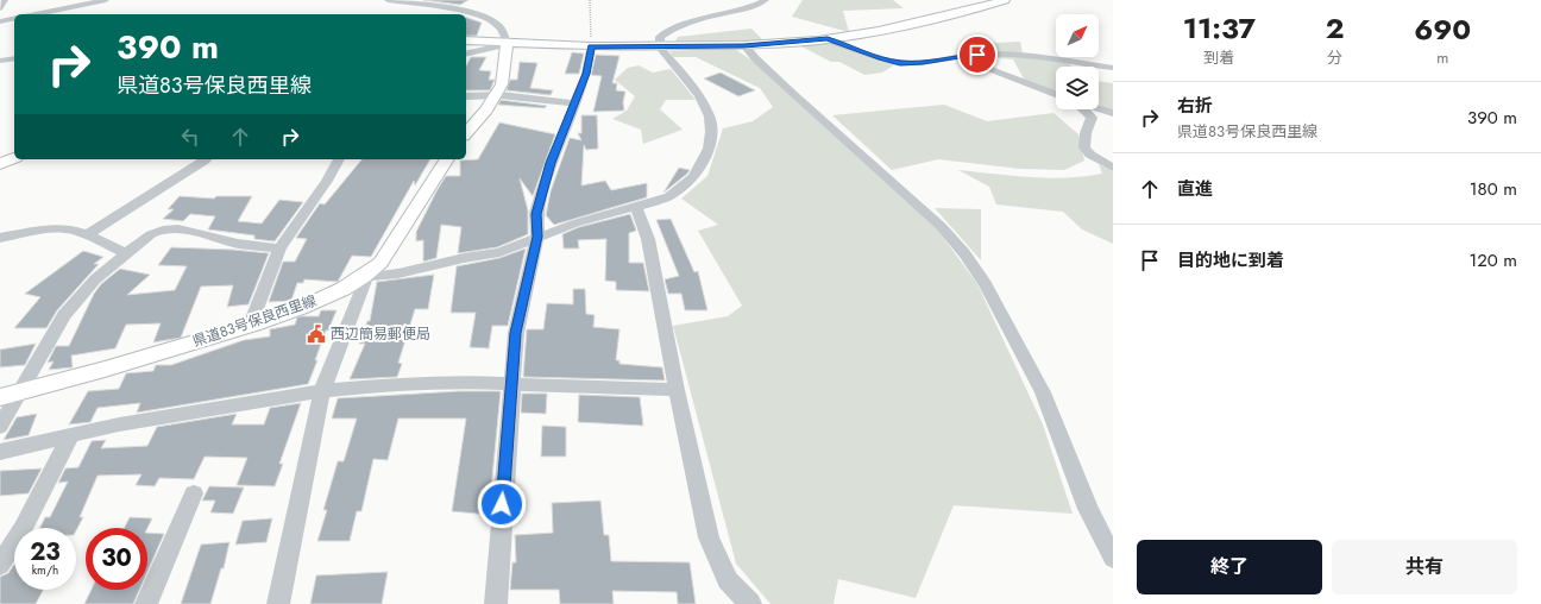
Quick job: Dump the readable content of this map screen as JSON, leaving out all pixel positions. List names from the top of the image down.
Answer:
{
  "streets": {
    "main road": ["県道83号保良西里線"]
  },
  "places": {
    "public building": ["西辺簡易郵便局"]
  },
  "north": "top right",
  "page": {
    "eta": [
      "11:37",
      "到着",
      "2",
      "分",
      "690",
      "m"
    ],
    "turn": ["390 m", "県道83号保良西里線"],
    "list": [
      {
        "name": "右折",
        "note": "県道83号保良西里線",
        "value": "390 m"
      },
      {
        "name": "直進",
        "value": "180 m"
      },
      {
        "name": "目的地に到着",
        "value": "120 m"
      }
    ],
    "speed": "23 km/h",
    "limit": "30",
    "buttons": ["終了", "共有"]
  }
}
